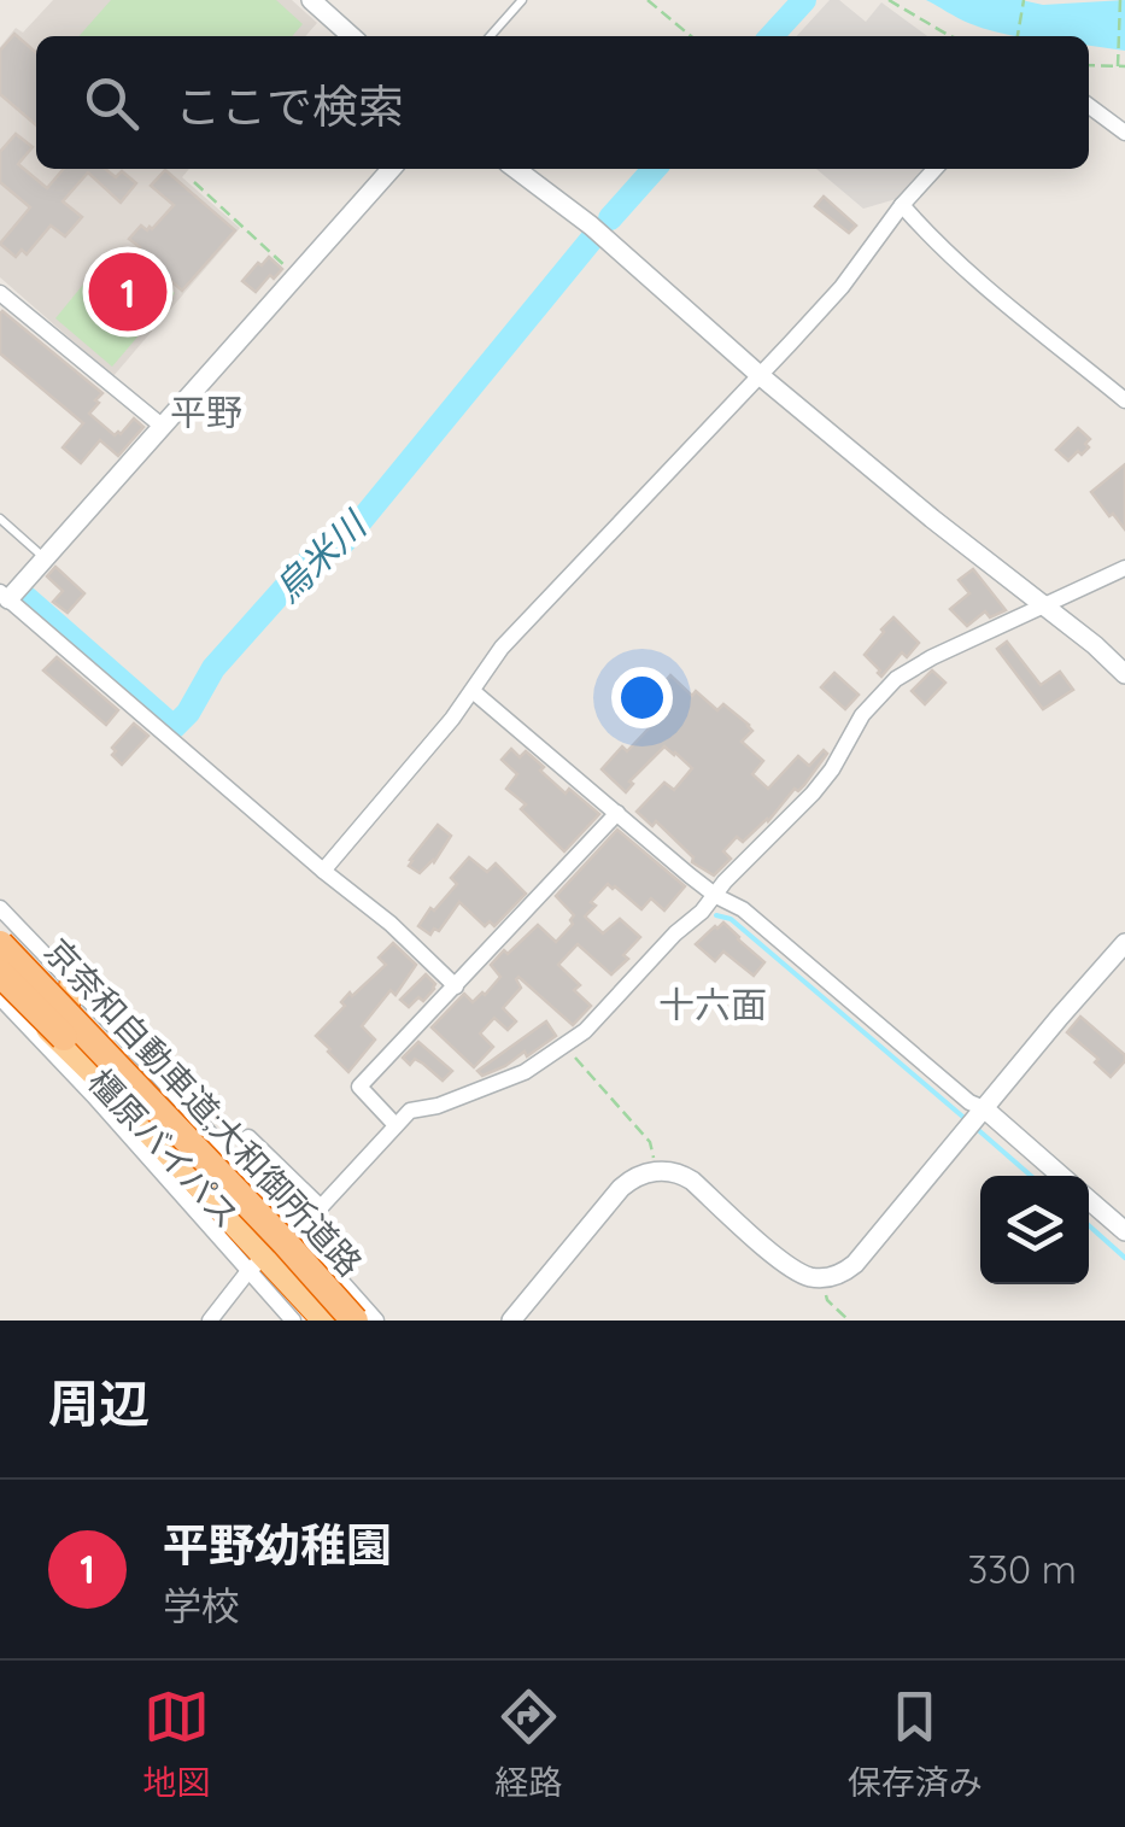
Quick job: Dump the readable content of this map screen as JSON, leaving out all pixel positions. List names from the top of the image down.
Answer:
{
  "streets": {
    "highway": ["京奈和自動車道;大和御所道路", "橿原バイパス"]
  },
  "crossings": [
    ["京奈和自動車道;大和御所道路", "橿原バイパス"]
  ],
  "districts": ["平野", "十六面"],
  "water": ["烏米川"],
  "page": {
    "search": "ここで検索",
    "pins": "1",
    "heading": "周辺",
    "list": [
      {
        "mark": "1",
        "name": "平野幼稚園",
        "note": "学校",
        "value": "330 m"
      }
    ],
    "nav": ["地図", "経路", "保存済み"]
  }
}
